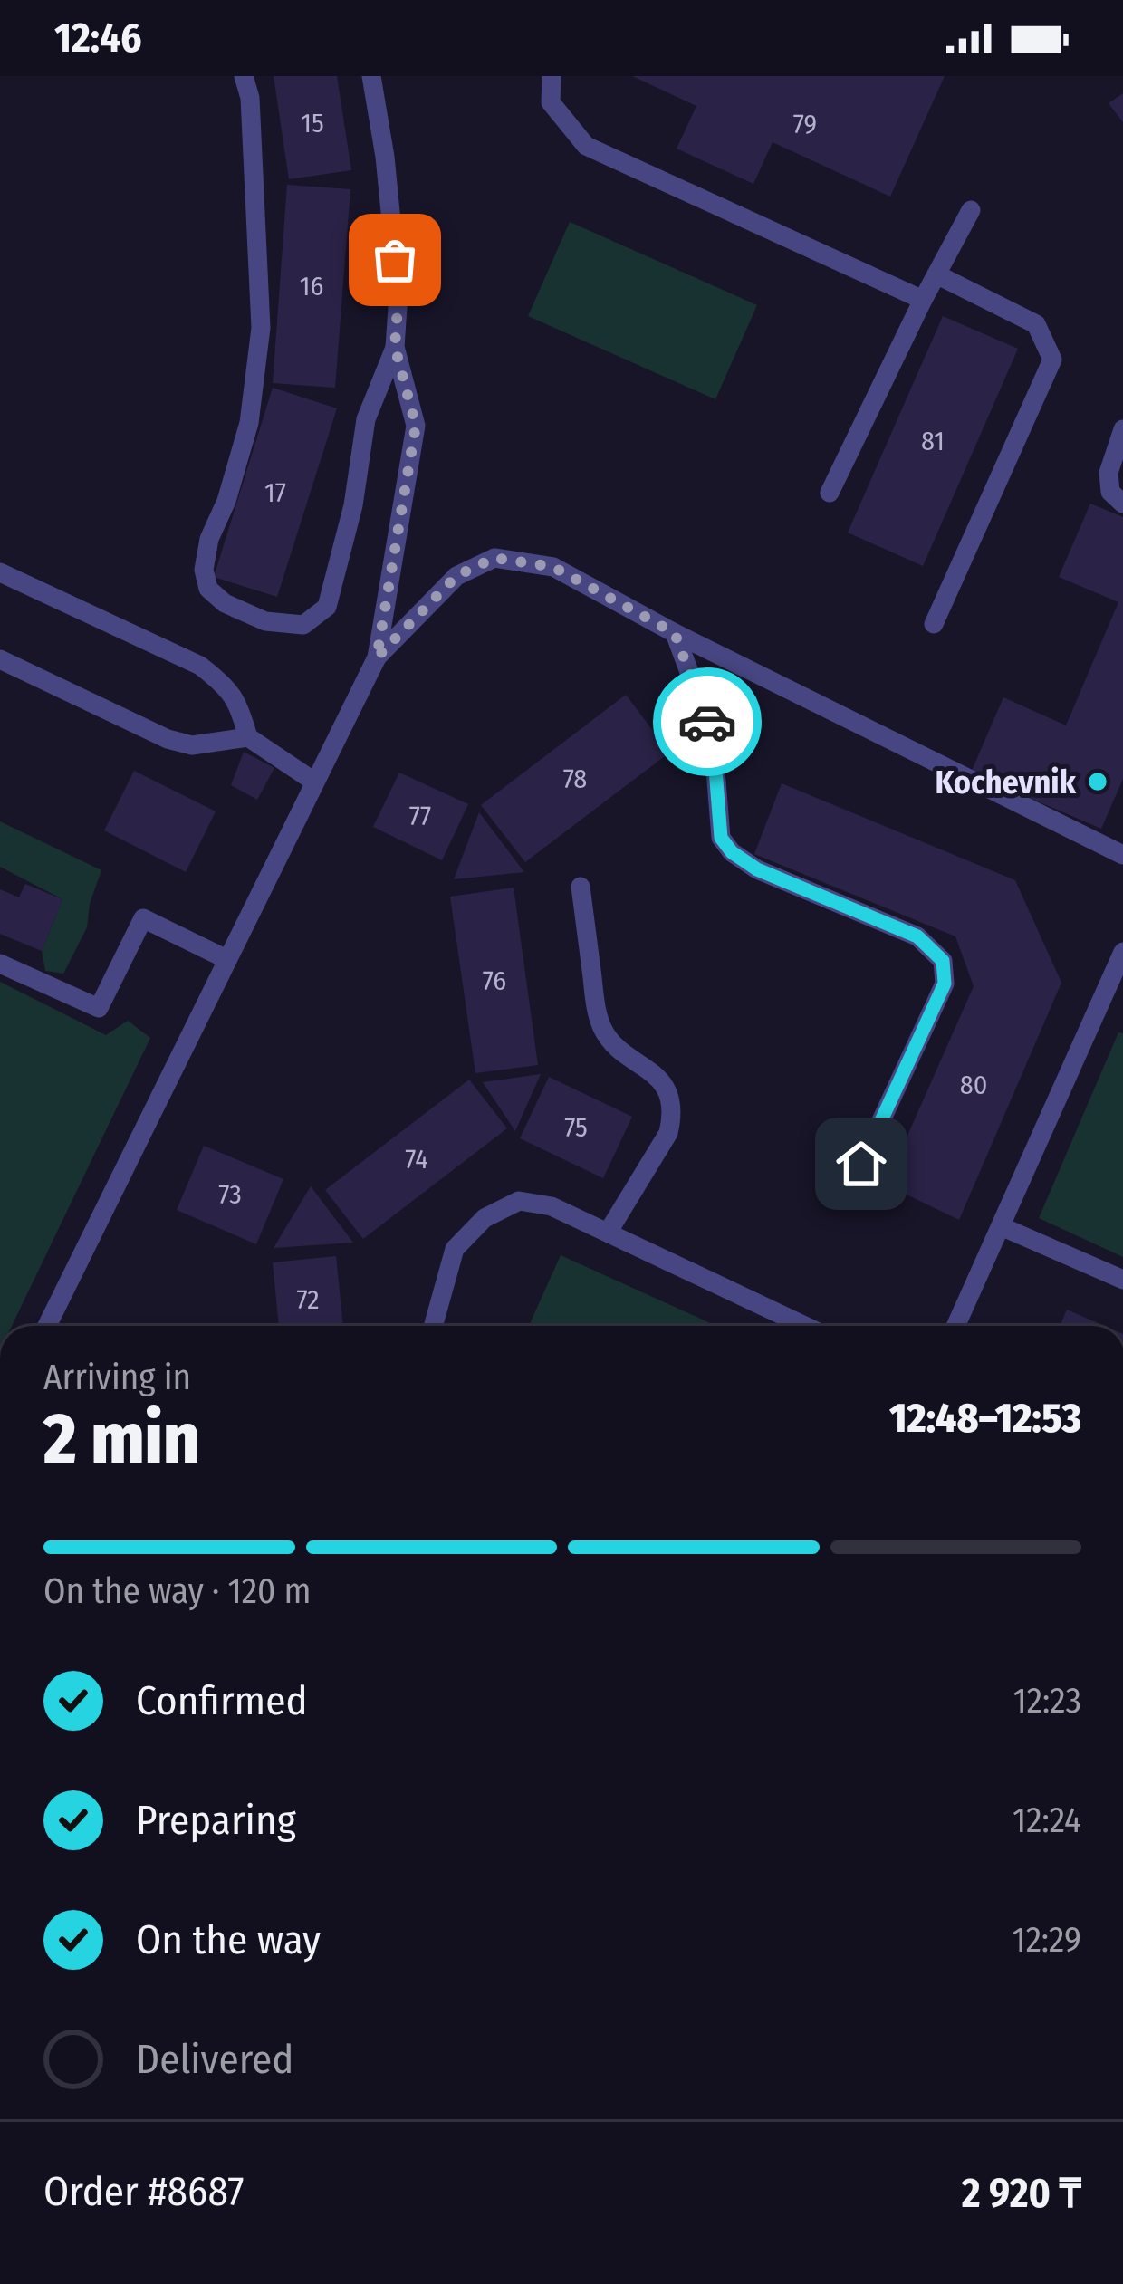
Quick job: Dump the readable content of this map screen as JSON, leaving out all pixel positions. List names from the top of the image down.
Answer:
{
  "places": ["Kochevnik"],
  "house_numbers": [
    "15",
    "79",
    "16",
    "81",
    "17",
    "78",
    "77",
    "76",
    "80",
    "75",
    "74",
    "73",
    "72"
  ],
  "page": {
    "status": "12:46",
    "heading": ["2 min", "Arriving in", "12:48–12:53"],
    "panel": ["Order #8687", "2 920 ₸"],
    "bar": "On the way · 120 m",
    "list": [
      ["Confirmed", "12:23"],
      ["Preparing", "12:24"],
      ["On the way", "12:29"],
      "Delivered"
    ]
  }
}
